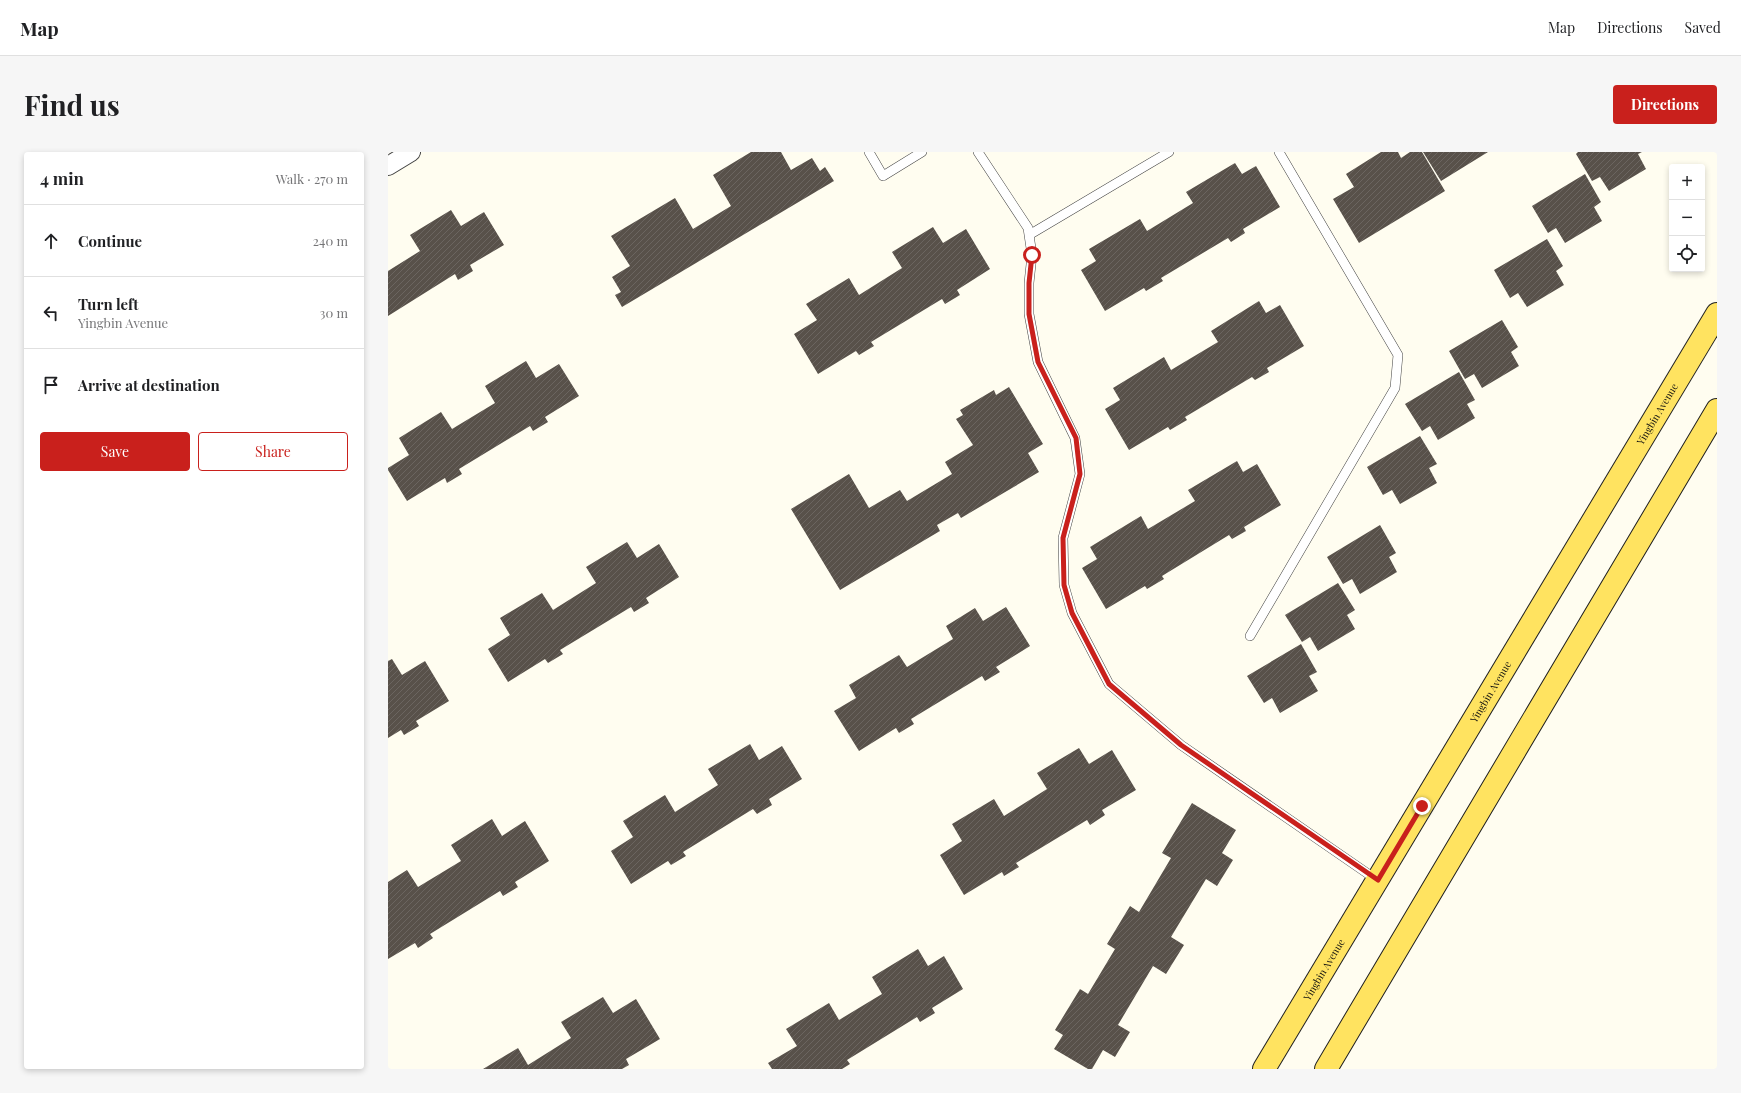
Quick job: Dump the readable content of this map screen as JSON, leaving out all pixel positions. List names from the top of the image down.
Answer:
{
  "streets": {
    "main road": ["Yingbin Avenue"]
  },
  "page": {
    "header": "Map",
    "nav": ["Map", "Directions", "Saved"],
    "buttons": [
      "Directions",
      ["Save", "Share"]
    ],
    "title": "Find us",
    "heading": ["4 min", "Walk · 270 m"],
    "map_buttons": ["+", "−"],
    "list": [
      ["Continue", "240 m"],
      ["Turn left", "Yingbin Avenue", "30 m"],
      "Arrive at destination"
    ]
  }
}
